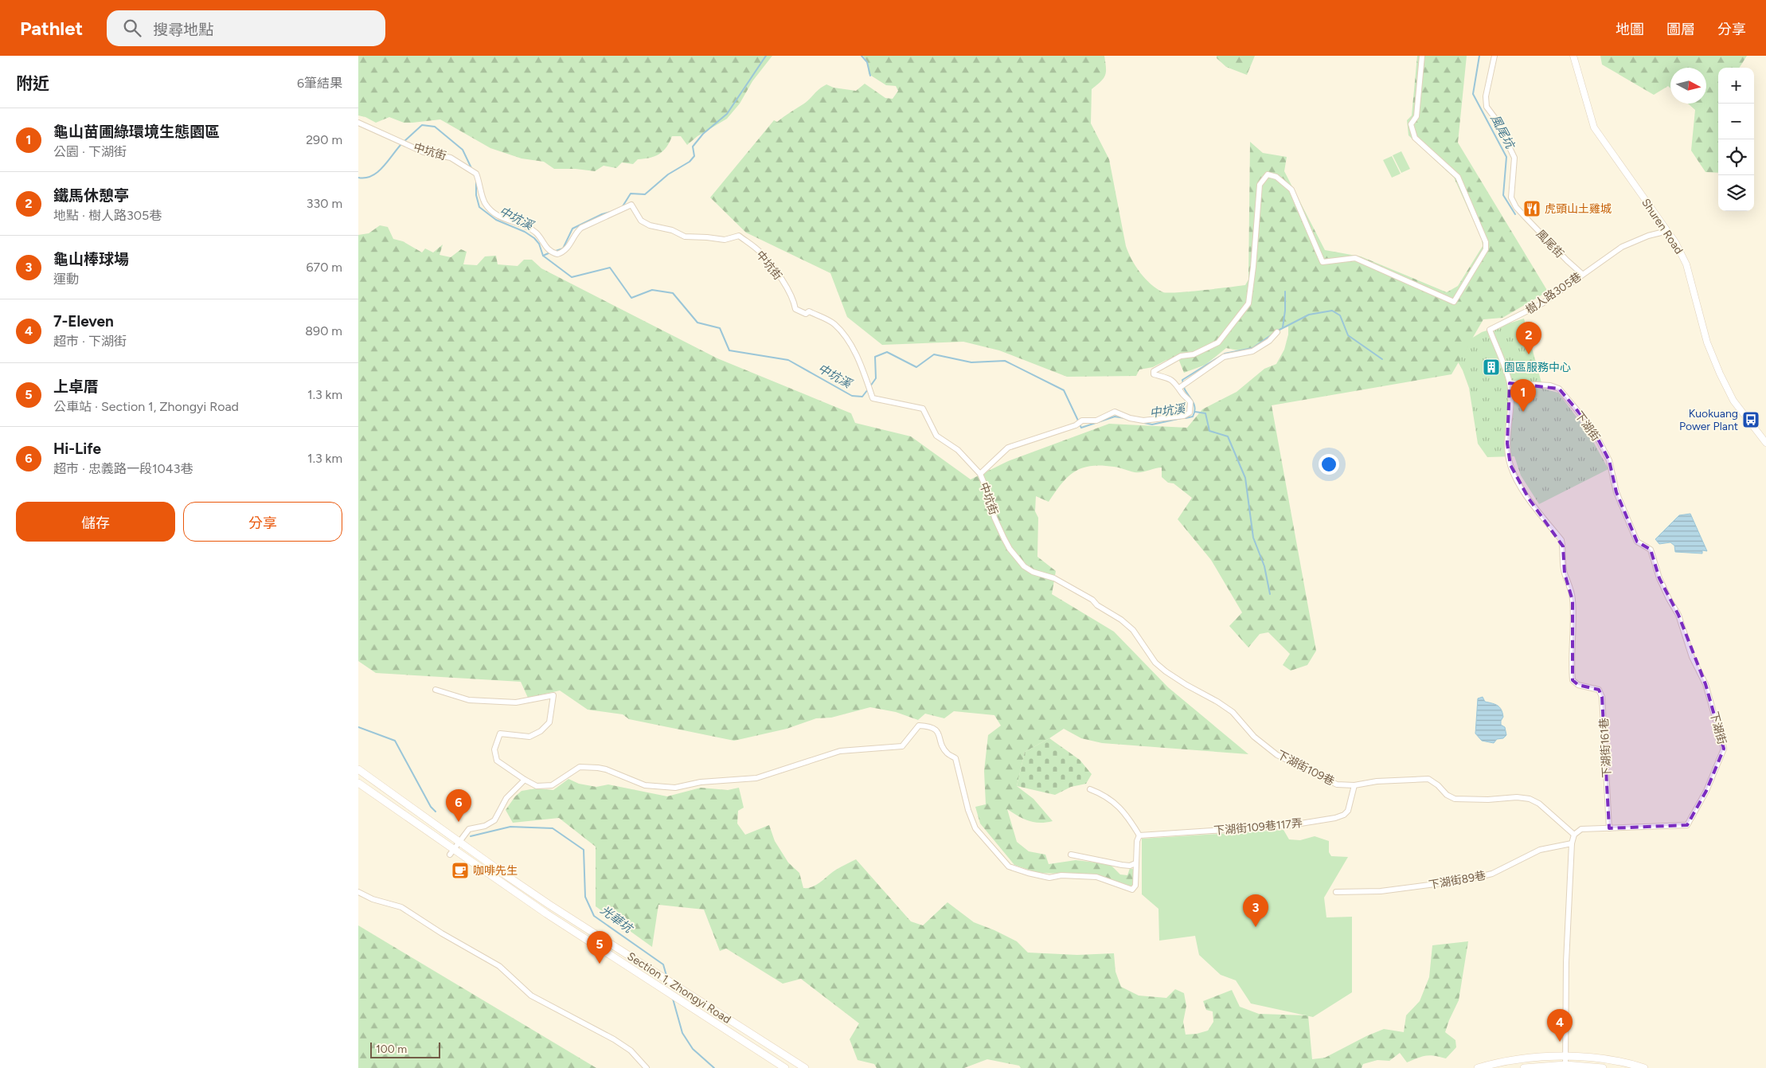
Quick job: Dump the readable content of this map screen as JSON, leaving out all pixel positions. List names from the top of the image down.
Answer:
{
  "streets": {
    "main road": ["Section 1, Zhongyi Road"],
    "street": [
      "中坑街",
      "Shuren Road",
      "風尾街",
      "樹人路305巷",
      "下湖街",
      "下湖街161巷",
      "下湖街109巷",
      "下湖街109巷117弄",
      "下湖街89巷"
    ]
  },
  "crossings": [
    ["中坑街", "下湖街109巷"],
    ["Shuren Road", "樹人路305巷"],
    ["風尾街", "樹人路305巷"],
    ["樹人路305巷", "下湖街"],
    ["樹人路305巷", "下湖街161巷"],
    ["下湖街", "下湖街161巷"],
    ["下湖街", "下湖街109巷"],
    ["下湖街109巷", "下湖街109巷117弄"]
  ],
  "water": ["風尾坑", "中坑溪", "光華坑"],
  "places": {
    "restaurant": ["虎頭山土雞城"],
    "building": ["園區服務中心"],
    "bus stop": ["Kuokuang Power Plant"],
    "cafe": ["咖啡先生"]
  },
  "scale_bar": "100 m",
  "north": "right",
  "page": {
    "header": "Pathlet",
    "search": "搜尋地點",
    "nav": ["地圖", "圖層", "分享"],
    "heading": ["附近", "6筆結果"],
    "map_buttons": ["+", "−"],
    "list": [
      {
        "mark": "1",
        "name": "龜山苗圃綠環境生態園區",
        "note": "公園 · 下湖街",
        "value": "290 m"
      },
      {
        "mark": "2",
        "name": "鐵馬休憩亭",
        "note": "地點 · 樹人路305巷",
        "value": "330 m"
      },
      {
        "mark": "3",
        "name": "龜山棒球場",
        "note": "運動",
        "value": "670 m"
      },
      {
        "mark": "4",
        "name": "7-Eleven",
        "note": "超市 · 下湖街",
        "value": "890 m"
      },
      {
        "mark": "5",
        "name": "上卓厝",
        "note": "公車站 · Section 1, Zhongyi Road",
        "value": "1.3 km"
      },
      {
        "mark": "6",
        "name": "Hi-Life",
        "note": "超市 · 忠義路一段1043巷",
        "value": "1.3 km"
      }
    ],
    "pins": [
      "2",
      "1",
      "6",
      "3",
      "5",
      "4"
    ],
    "buttons": ["儲存", "分享"],
    "scale": "100 m"
  }
}
